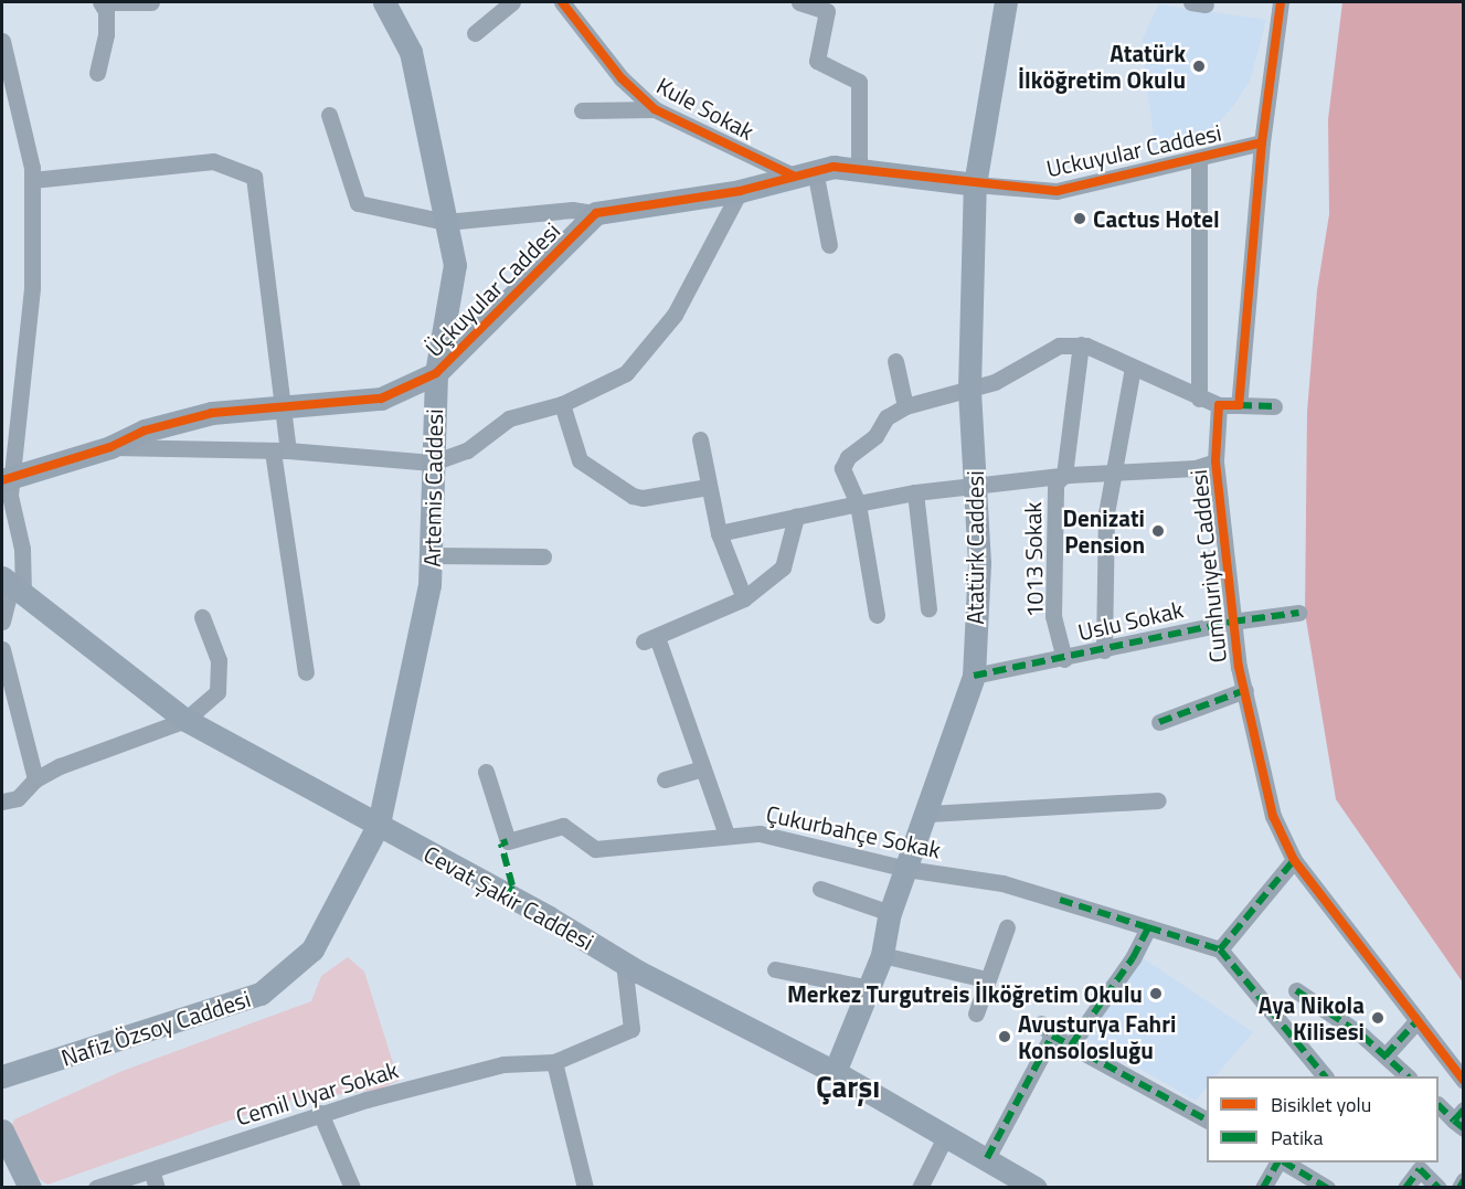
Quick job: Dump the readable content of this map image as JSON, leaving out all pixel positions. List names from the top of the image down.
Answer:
{
  "streets": {
    "street": [
      "Kule Sokak",
      "Uckuyular Caddesi",
      "Üçkuyular Caddesi",
      "Artemis Caddesi",
      "Atatürk Caddesi",
      "1013 Sokak",
      "Cumhuriyet Caddesi",
      "Uslu Sokak",
      "Çukurbahçe Sokak",
      "Cevat Şakir Caddesi",
      "Nafiz Özsoy Caddesi",
      "Cemil Uyar Sokak"
    ]
  },
  "crossings": [
    ["Uckuyular Caddesi", "Atatürk Caddesi"],
    ["Üçkuyular Caddesi", "Artemis Caddesi"],
    ["Artemis Caddesi", "Cevat Şakir Caddesi"],
    ["Artemis Caddesi", "Nafiz Özsoy Caddesi"],
    ["Atatürk Caddesi", "Uslu Sokak"],
    ["Atatürk Caddesi", "Çukurbahçe Sokak"],
    ["Atatürk Caddesi", "Cevat Şakir Caddesi"],
    ["1013 Sokak", "Uslu Sokak"],
    ["Cumhuriyet Caddesi", "Uslu Sokak"],
    ["Cevat Şakir Caddesi", "Nafiz Özsoy Caddesi"]
  ],
  "districts": ["Çarşı"],
  "places": [
    "Atatürk İlköğretim Okulu",
    "Cactus Hotel",
    "Denizati Pension",
    "Merkez Turgutreis İlköğretim Okulu",
    "Aya Nikola Kilisesi",
    "Avusturya Fahri Konsolosluğu"
  ],
  "legend": ["Bisiklet yolu", "Patika"]
}
